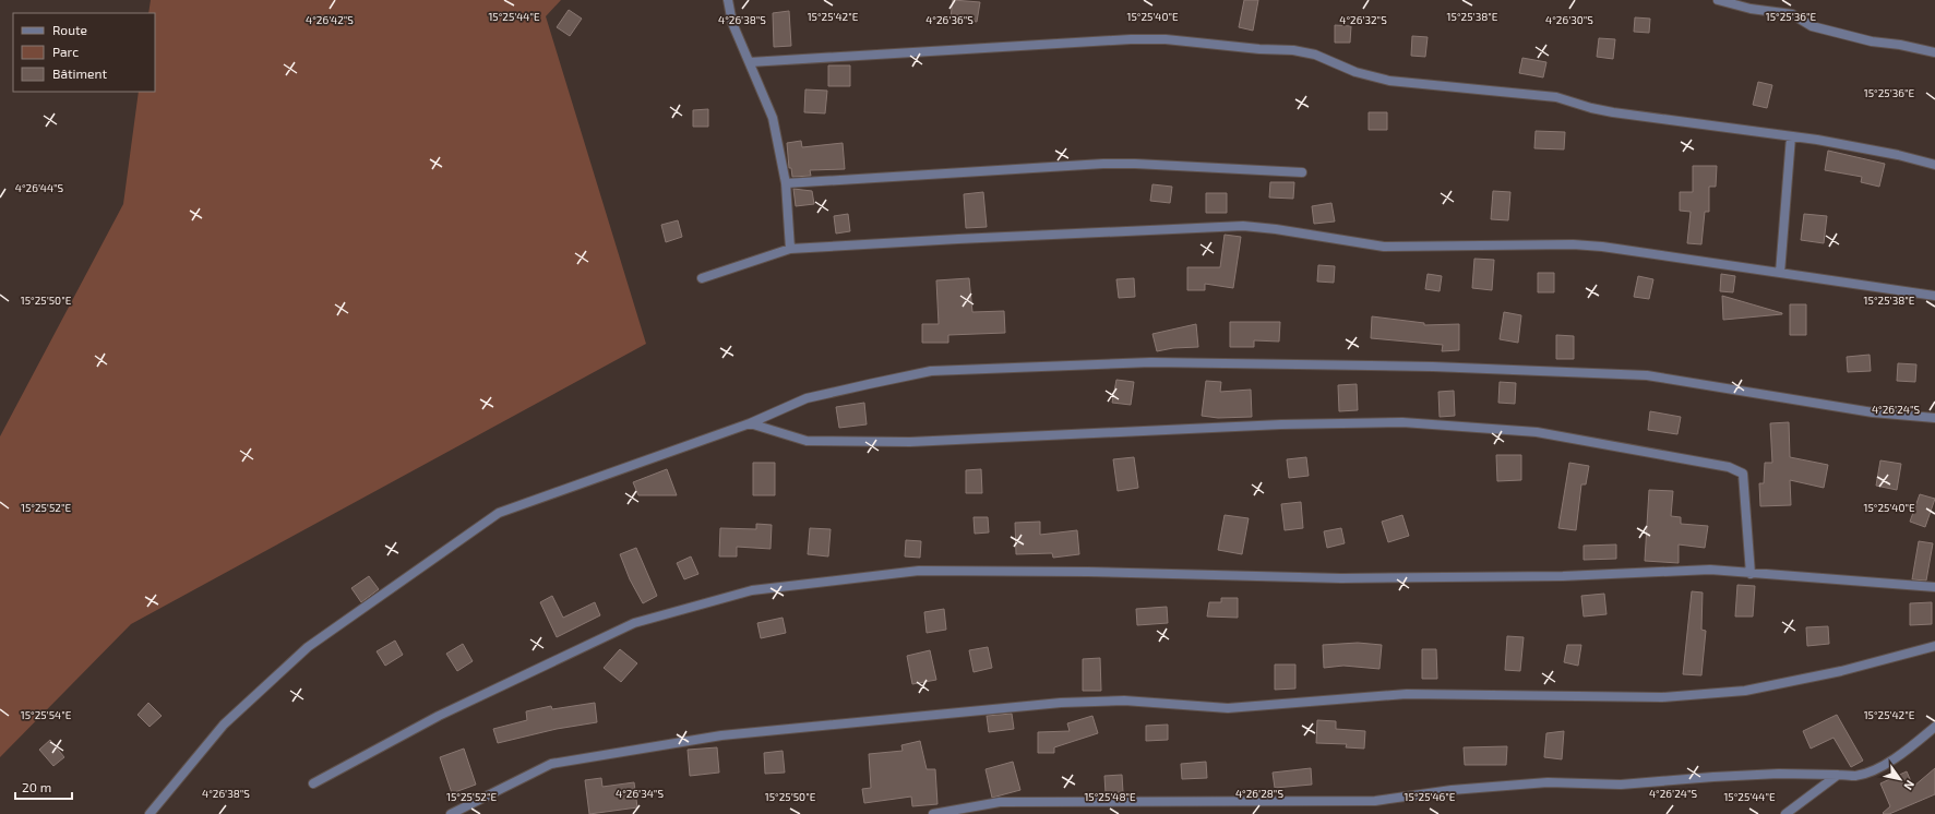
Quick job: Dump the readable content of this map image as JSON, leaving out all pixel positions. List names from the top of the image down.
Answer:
{
  "legend": ["Route", "Parc", "Bâtiment"],
  "scale_bar": "20 m",
  "north": "bottom right",
  "coordinates": [
    "15°25'36\"E",
    "15°25'44\"E",
    "15°25'42\"E",
    "15°25'38\"E",
    "15°25'40\"E",
    "4°26'42\"S",
    "4°26'38\"S",
    "4°26'36\"S",
    "4°26'32\"S",
    "4°26'30\"S",
    "4°26'44\"S",
    "15°25'50\"E",
    "4°26'24\"S",
    "15°25'52\"E",
    "15°25'54\"E",
    "4°26'34\"S",
    "4°26'28\"S",
    "15°25'48\"E",
    "15°25'46\"E"
  ]
}
